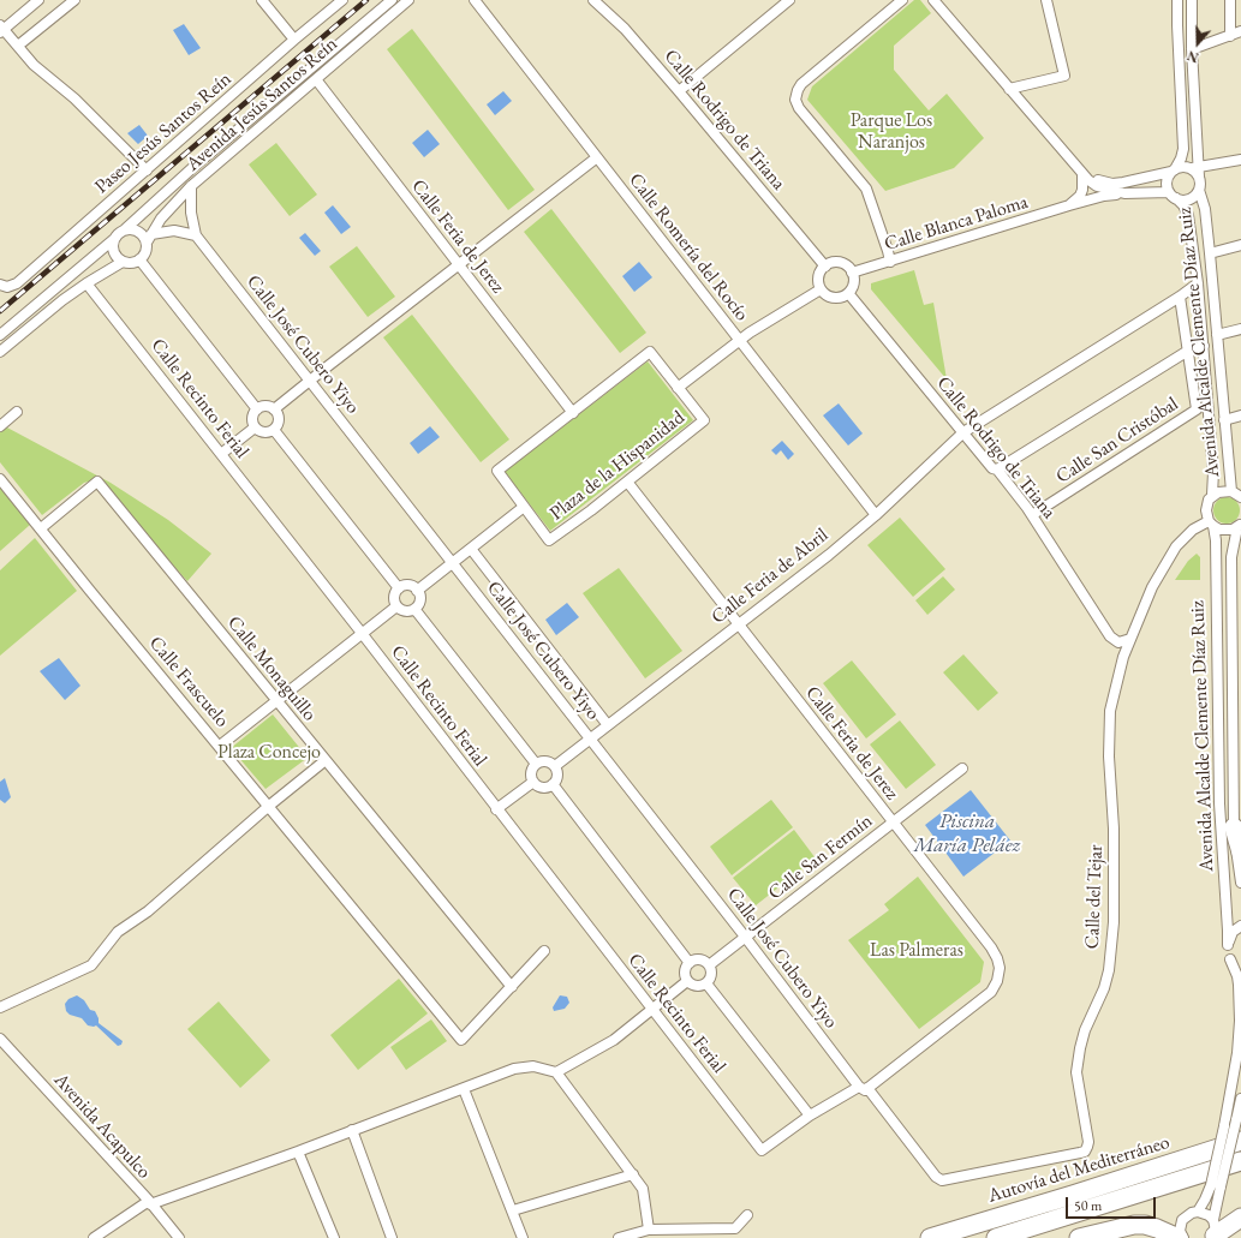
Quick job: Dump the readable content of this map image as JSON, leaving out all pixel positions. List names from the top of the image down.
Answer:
{
  "streets": {
    "highway": ["Autovía del Mediterráneo"],
    "street": [
      "Avenida Jesús Santos Reín",
      "Calle Rodrigo de Triana",
      "Paseo Jesús Santos Reín",
      "Calle Blanca Paloma",
      "Calle Feria de Jerez",
      "Calle Romería del Rocío",
      "Avenida Alcalde Clemente Díaz Ruiz",
      "Calle José Cubero Yiyo",
      "Calle Recinto Ferial",
      "Calle San Cristóbal",
      "Plaza de la Hispanidad",
      "Calle Feria de Abril",
      "Calle Monaguillo",
      "Calle Frascuelo",
      "Calle San Fermín",
      "Calle del Tejar",
      "Avenida Acapulco"
    ]
  },
  "crossings": [
    ["Avenida Jesús Santos Reín", "Calle Feria de Jerez"],
    ["Avenida Jesús Santos Reín", "Calle José Cubero Yiyo"],
    ["Calle Rodrigo de Triana", "Calle Blanca Paloma"],
    ["Calle Rodrigo de Triana", "Calle San Cristóbal"],
    ["Calle Rodrigo de Triana", "Calle Feria de Abril"],
    ["Calle Rodrigo de Triana", "Calle del Tejar"],
    ["Calle Feria de Jerez", "Calle José Cubero Yiyo"],
    ["Calle Feria de Jerez", "Calle Recinto Ferial"],
    ["Calle Feria de Jerez", "Plaza de la Hispanidad"],
    ["Calle Feria de Jerez", "Calle Feria de Abril"],
    ["Calle Feria de Jerez", "Calle San Fermín"],
    ["Calle Romería del Rocío", "Calle Feria de Abril"],
    ["Avenida Alcalde Clemente Díaz Ruiz", "Calle Feria de Abril"],
    ["Avenida Alcalde Clemente Díaz Ruiz", "Calle del Tejar"],
    ["Calle José Cubero Yiyo", "Calle Feria de Abril"],
    ["Calle José Cubero Yiyo", "Calle San Fermín"],
    ["Calle José Cubero Yiyo", "Calle del Tejar"],
    ["Calle San Cristóbal", "Calle Feria de Abril"],
    ["Calle Monaguillo", "Calle Frascuelo"]
  ],
  "water": ["Piscina María Peláez"],
  "parks": ["Parque Los Naranjos", "Plaza Concejo", "Las Palmeras"],
  "scale_bar": "50 m",
  "north": "bottom"
}
